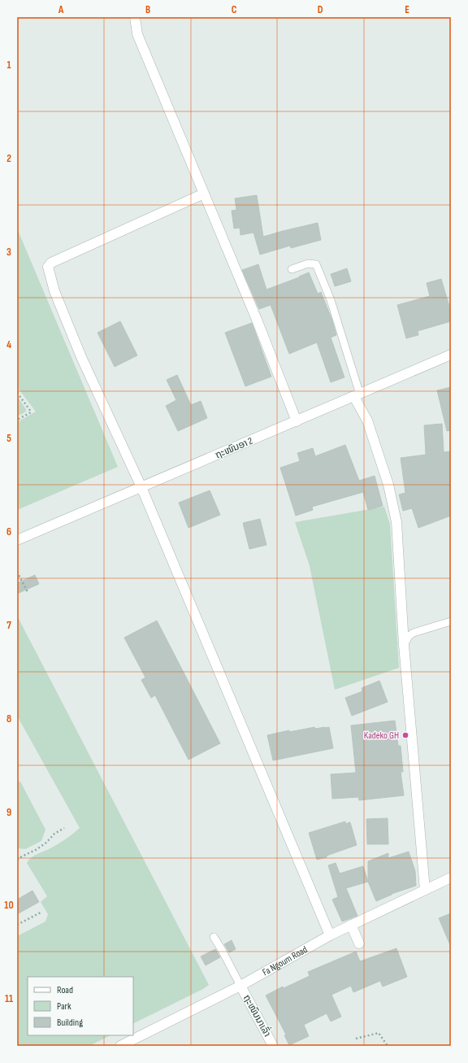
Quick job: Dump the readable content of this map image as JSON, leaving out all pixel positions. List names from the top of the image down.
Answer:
{
  "streets": {
    "street": ["ຖະໜົນອາ 2", "Fa Ngoum Road", "ຖະໜົນນາເລົ່າ"]
  },
  "crossings": [
    ["Fa Ngoum Road", "ຖະໜົນນາເລົ່າ"]
  ],
  "places": ["Kadeko GH"],
  "legend": ["Road", "Park", "Building"],
  "grid": {
    "columns": [
      "A",
      "B",
      "C",
      "D",
      "E"
    ],
    "rows": [
      "1",
      "2",
      "3",
      "4",
      "5",
      "6",
      "7",
      "8",
      "9",
      "10",
      "11"
    ]
  }
}
